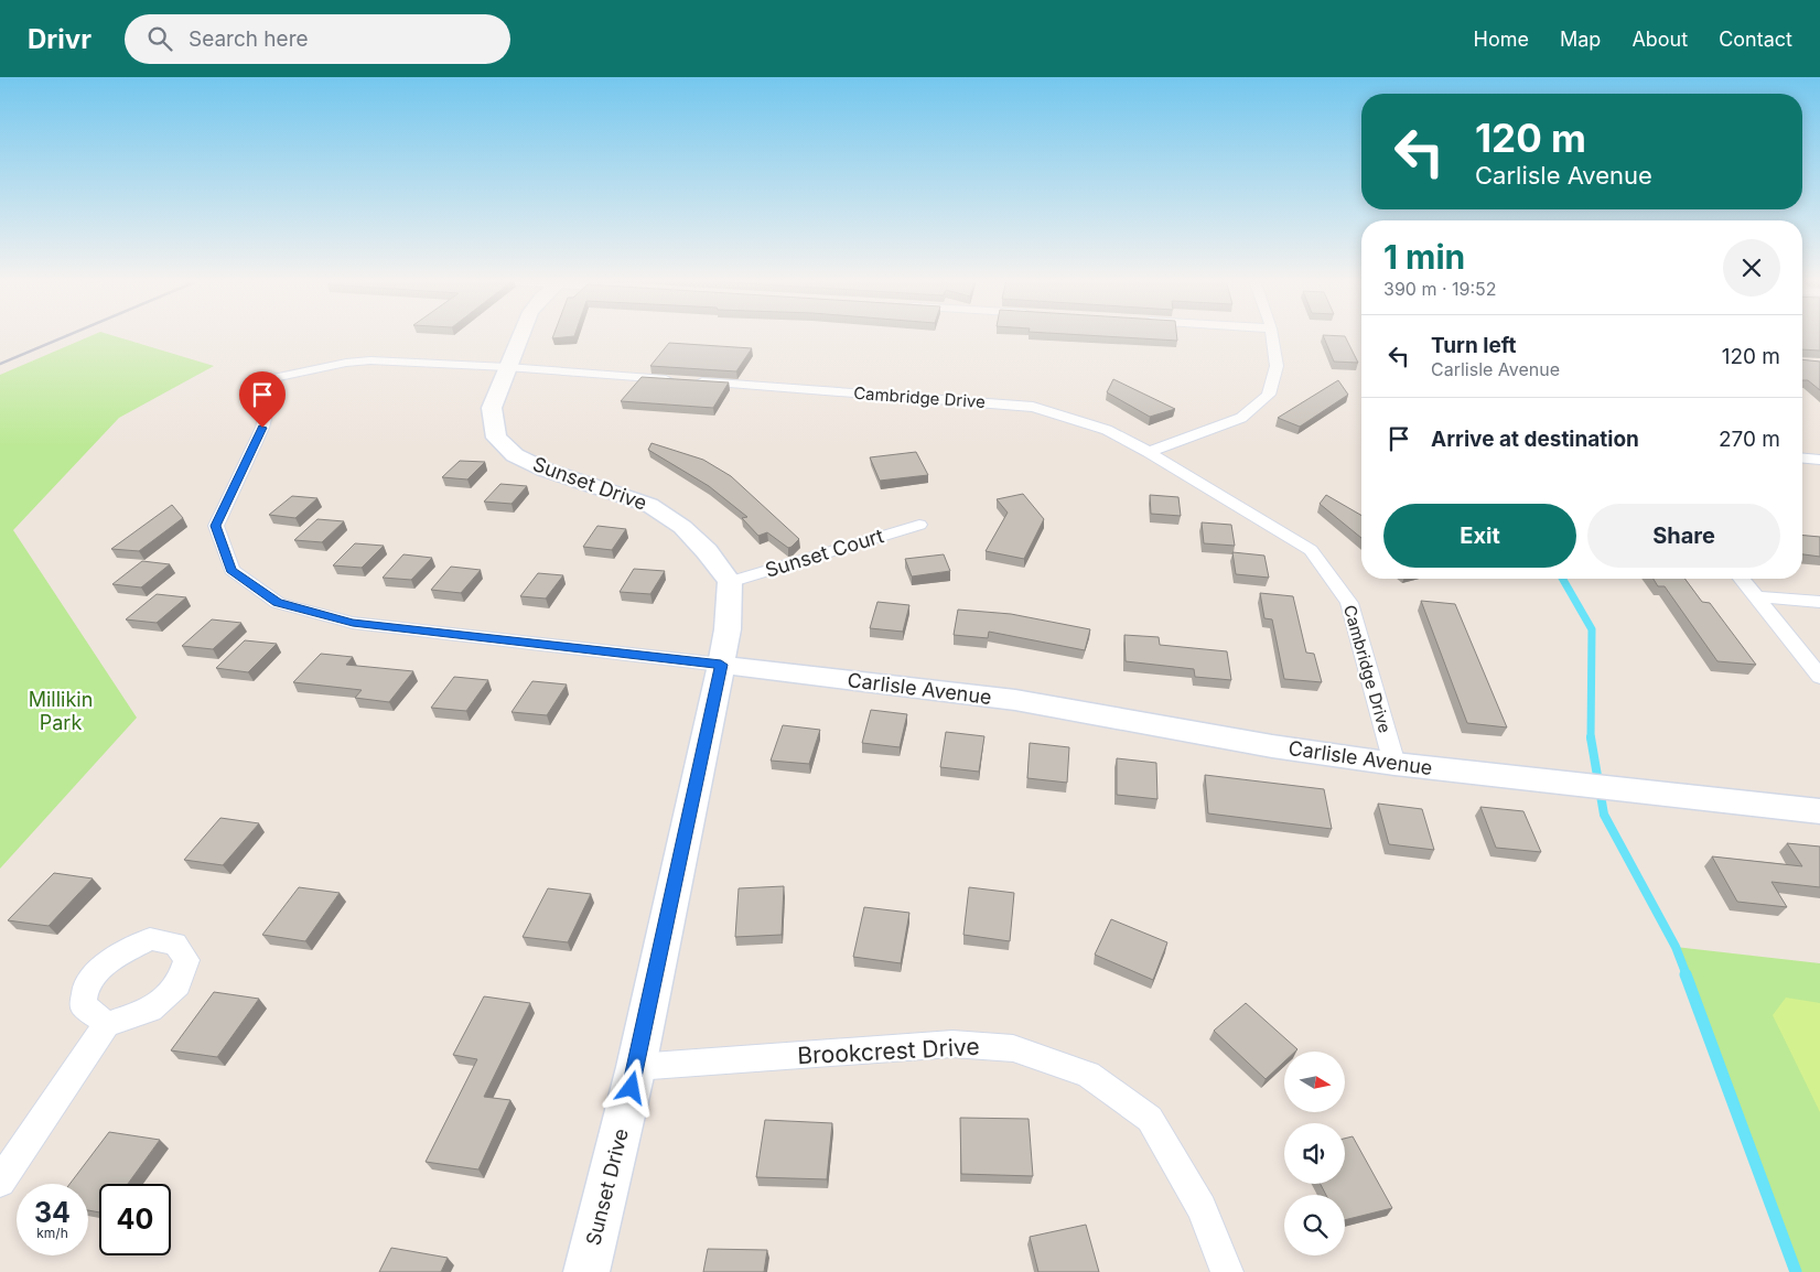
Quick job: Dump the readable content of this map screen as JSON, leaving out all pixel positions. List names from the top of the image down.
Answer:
{
  "streets": {
    "street": [
      "Cambridge Drive",
      "Sunset Drive",
      "Sunset Court",
      "Carlisle Avenue",
      "Brookcrest Drive"
    ]
  },
  "crossings": [
    ["Cambridge Drive", "Sunset Drive"],
    ["Cambridge Drive", "Carlisle Avenue"],
    ["Sunset Drive", "Sunset Court"],
    ["Sunset Drive", "Carlisle Avenue"],
    ["Sunset Drive", "Brookcrest Drive"]
  ],
  "parks": ["Millikin Park"],
  "north": "right",
  "page": {
    "header": "Drivr",
    "search": "Search here",
    "nav": [
      "Home",
      "Map",
      "About",
      "Contact"
    ],
    "turn": ["120 m", "Carlisle Avenue"],
    "heading": ["1 min", "390 m · 19:52"],
    "list": [
      {
        "name": "Turn left",
        "note": "Carlisle Avenue",
        "value": "120 m"
      },
      {
        "name": "Arrive at destination",
        "value": "270 m"
      }
    ],
    "buttons": ["Exit", "Share"],
    "speed": "34 km/h",
    "limit": "40"
  }
}
